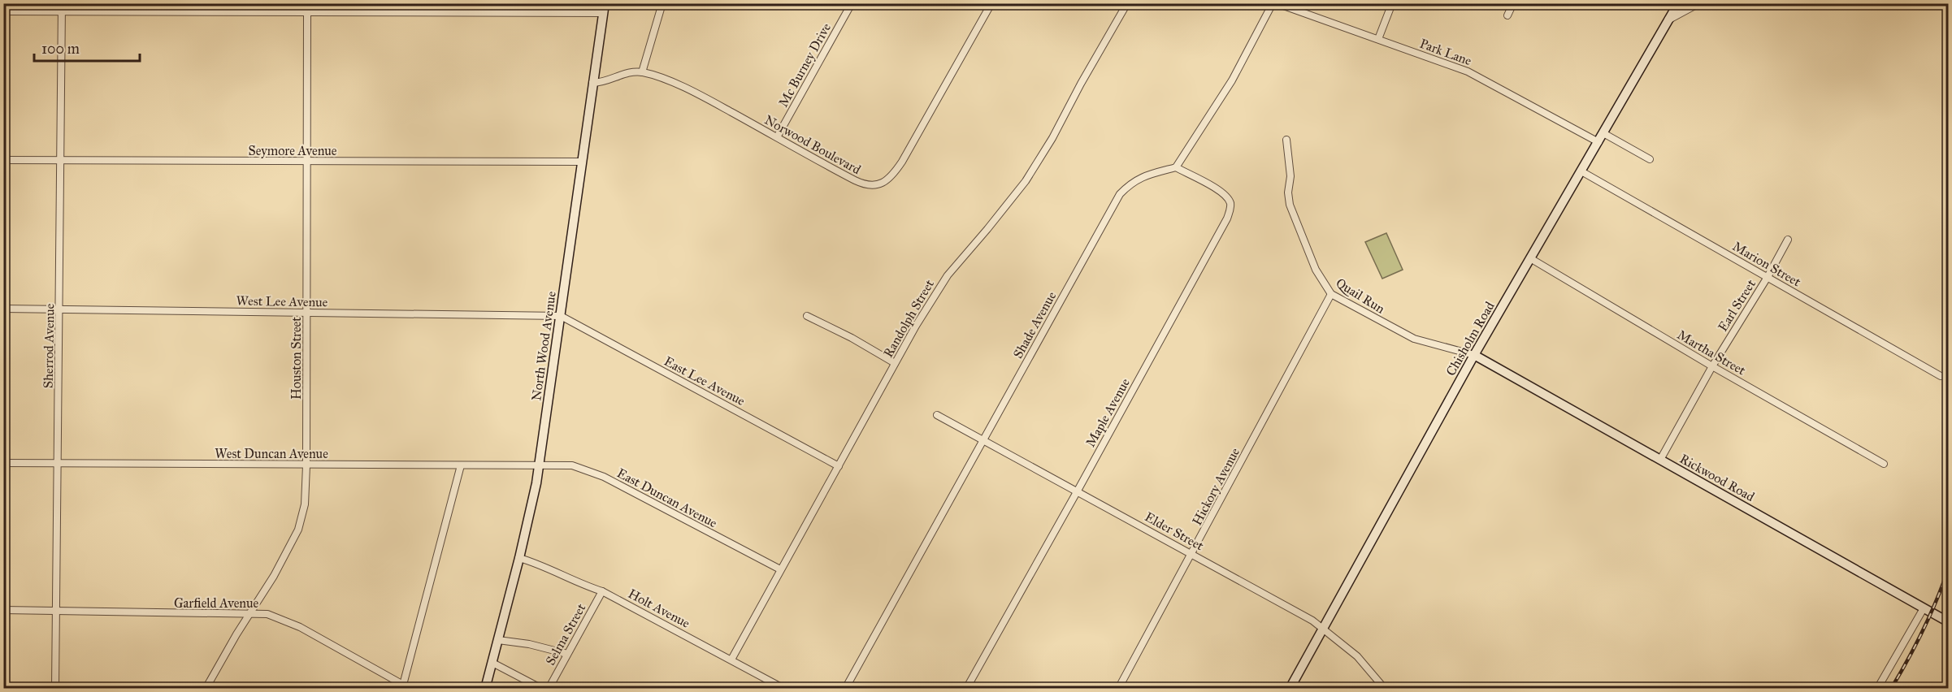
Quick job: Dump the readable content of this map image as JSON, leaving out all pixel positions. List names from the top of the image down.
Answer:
{
  "streets": {
    "main road": ["Chisholm Road", "North Wood Avenue", "Rickwood Road"],
    "street": [
      "Park Lane",
      "Mc Burney Drive",
      "Norwood Boulevard",
      "Seymore Avenue",
      "Marion Street",
      "Quail Run",
      "West Lee Avenue",
      "Earl Street",
      "Randolph Street",
      "Shade Avenue",
      "Sherrod Avenue",
      "Martha Street",
      "Houston Street",
      "East Lee Avenue",
      "Maple Avenue",
      "West Duncan Avenue",
      "Hickory Avenue",
      "East Duncan Avenue",
      "Elder Street",
      "Garfield Avenue",
      "Holt Avenue",
      "Selma Street"
    ]
  },
  "crossings": [
    ["Park Lane", "Chisholm Road"],
    ["Mc Burney Drive", "Norwood Boulevard"],
    ["Seymore Avenue", "Sherrod Avenue"],
    ["Seymore Avenue", "North Wood Avenue"],
    ["Seymore Avenue", "Houston Street"],
    ["Marion Street", "Earl Street"],
    ["Marion Street", "Chisholm Road"],
    ["Quail Run", "Chisholm Road"],
    ["Quail Run", "Rickwood Road"],
    ["Quail Run", "Hickory Avenue"],
    ["West Lee Avenue", "Sherrod Avenue"],
    ["West Lee Avenue", "North Wood Avenue"],
    ["West Lee Avenue", "Houston Street"],
    ["West Lee Avenue", "East Lee Avenue"],
    ["Earl Street", "Martha Street"],
    ["Earl Street", "Rickwood Road"],
    ["Randolph Street", "East Lee Avenue"],
    ["Randolph Street", "East Duncan Avenue"],
    ["Randolph Street", "Holt Avenue"],
    ["Shade Avenue", "Maple Avenue"],
    ["Shade Avenue", "Elder Street"],
    ["Chisholm Road", "Martha Street"],
    ["Chisholm Road", "Rickwood Road"],
    ["Chisholm Road", "Elder Street"],
    ["Sherrod Avenue", "West Duncan Avenue"],
    ["Sherrod Avenue", "Garfield Avenue"],
    ["North Wood Avenue", "East Lee Avenue"],
    ["North Wood Avenue", "West Duncan Avenue"],
    ["North Wood Avenue", "East Duncan Avenue"],
    ["North Wood Avenue", "Holt Avenue"],
    ["Houston Street", "West Duncan Avenue"],
    ["Houston Street", "Garfield Avenue"],
    ["Maple Avenue", "Elder Street"],
    ["West Duncan Avenue", "East Duncan Avenue"],
    ["Hickory Avenue", "Elder Street"],
    ["Holt Avenue", "Selma Street"]
  ],
  "scale_bar": "100 m"
}
